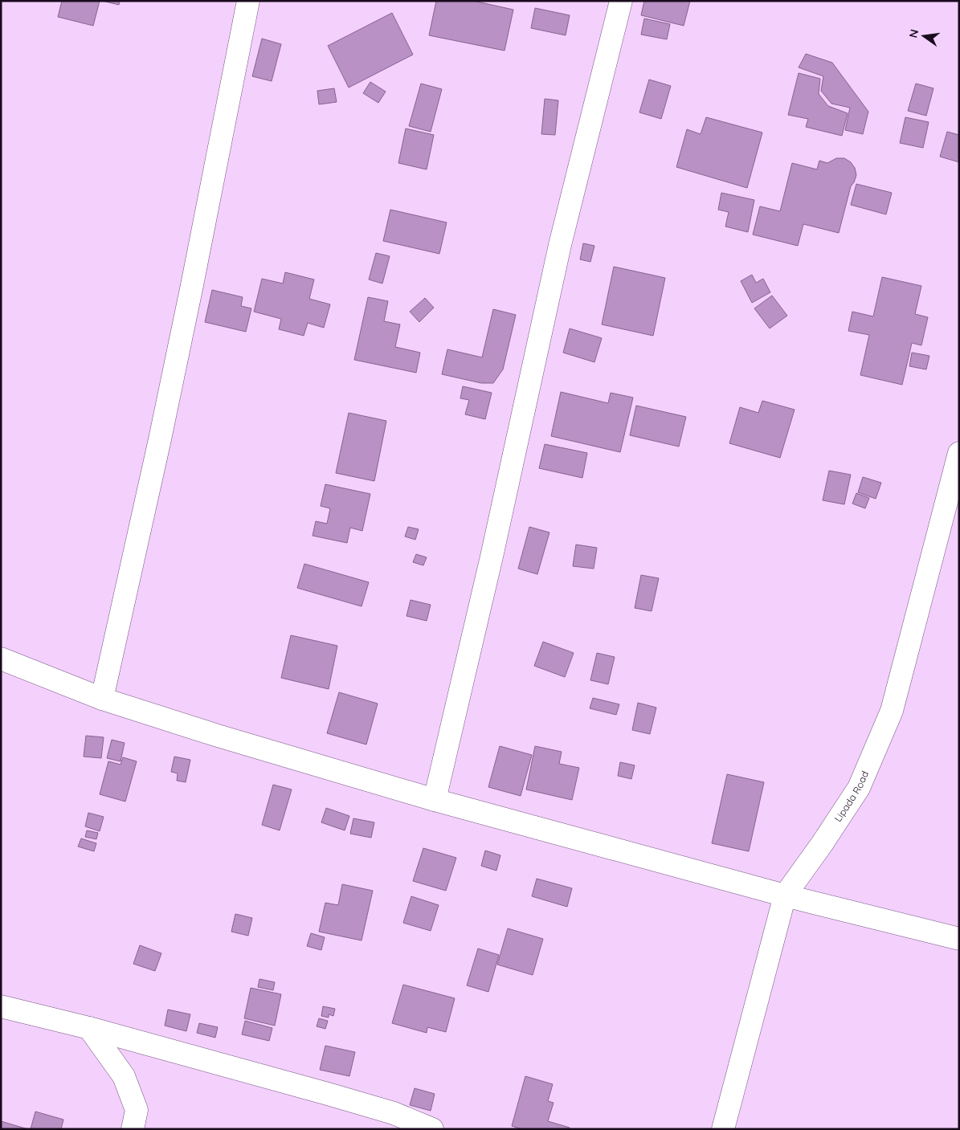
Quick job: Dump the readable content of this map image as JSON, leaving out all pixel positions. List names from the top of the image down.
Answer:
{
  "streets": {
    "street": ["Lipada Road"]
  },
  "north": "left"
}
